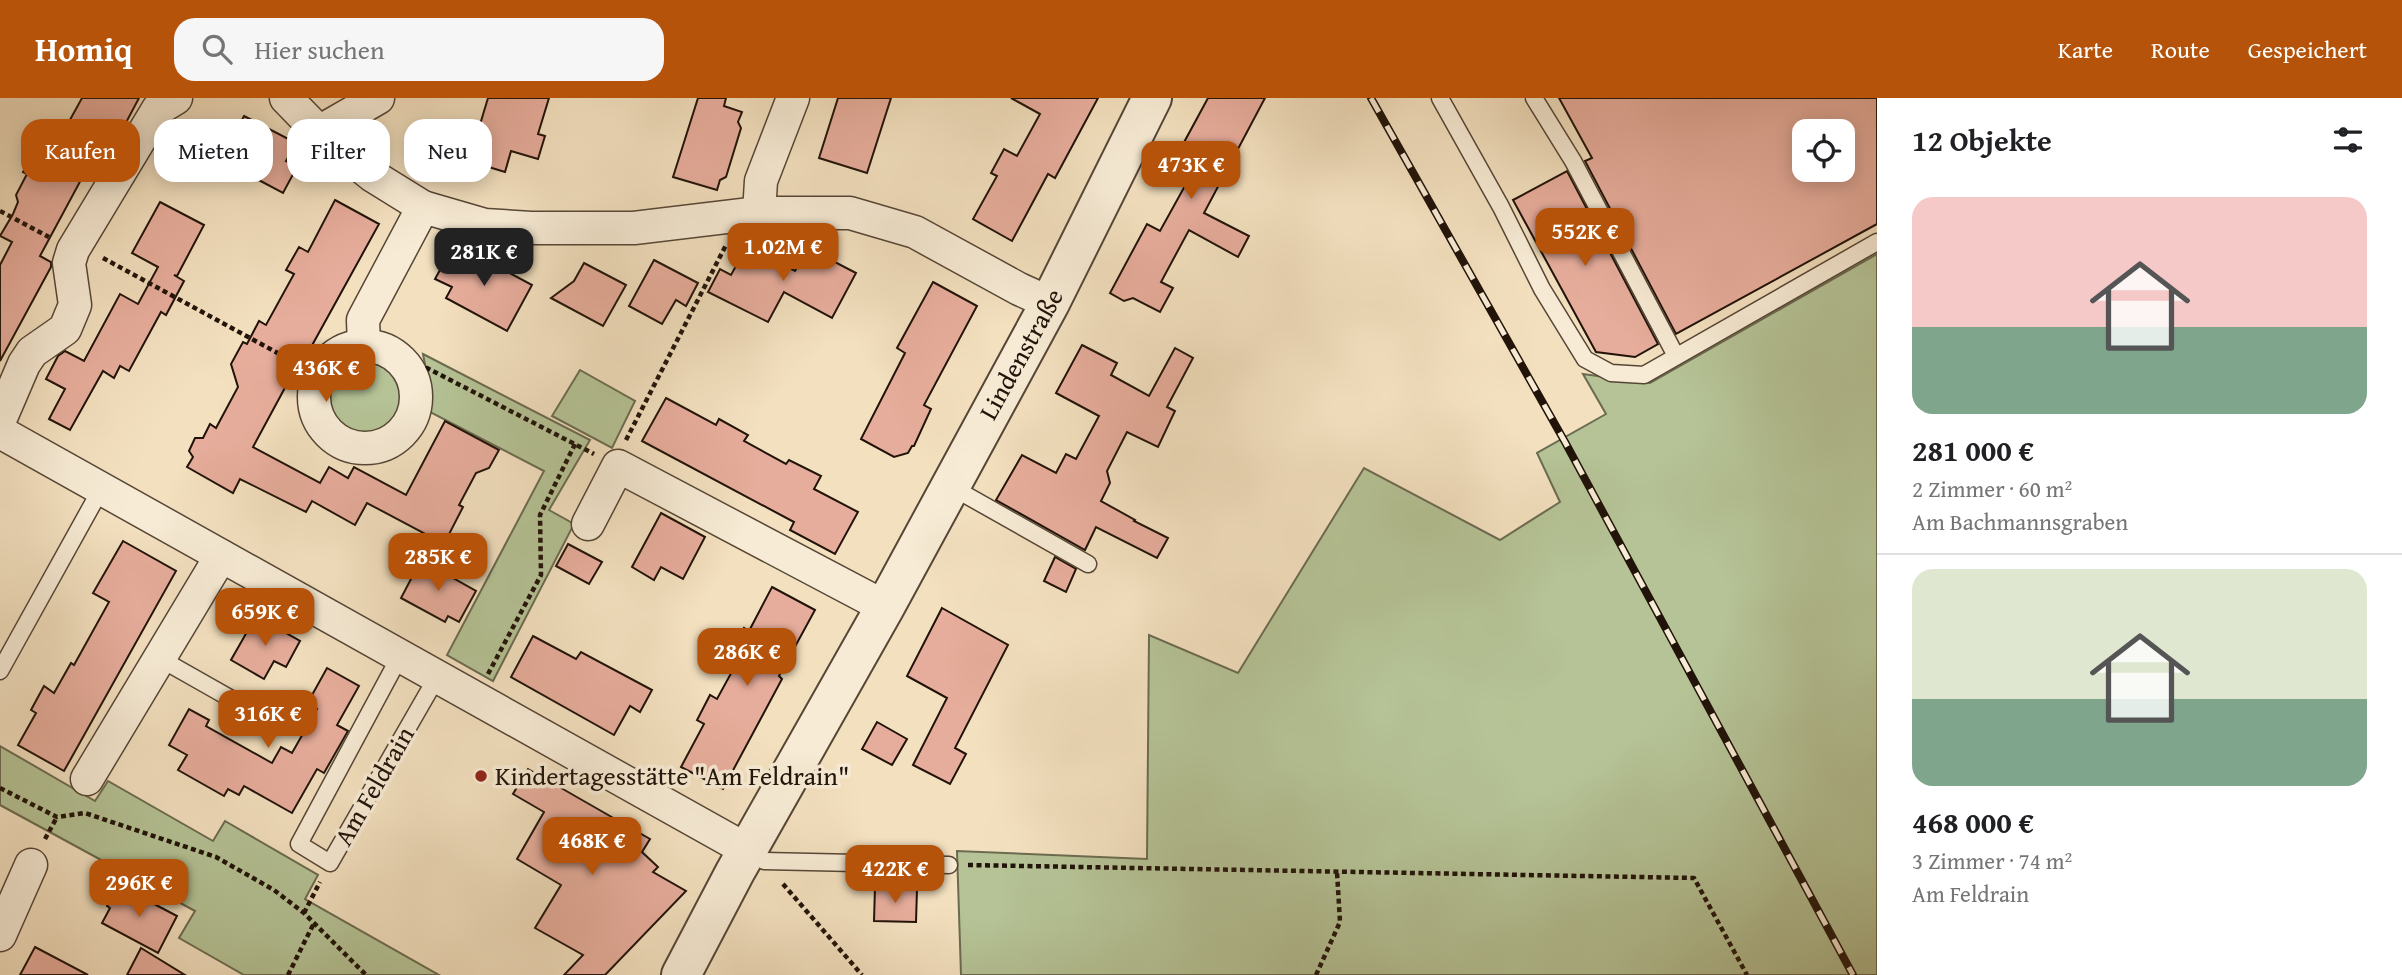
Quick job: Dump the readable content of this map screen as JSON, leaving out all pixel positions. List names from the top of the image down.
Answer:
{
  "streets": {
    "street": ["Lindenstraße"],
    "lane": ["Am Feldrain"]
  },
  "places": ["Kindertagesstätte \"Am Feldrain\""],
  "page": {
    "header": "Homiq",
    "search": "Hier suchen",
    "nav": ["Karte", "Route", "Gespeichert"],
    "heading": "12 Objekte",
    "chip": [
      "Kaufen",
      "Mieten",
      "Filter",
      "Neu"
    ],
    "price": [
      "473K €",
      "552K €",
      "1.02M €",
      "281K €",
      "436K €",
      "285K €",
      "659K €",
      "286K €",
      "316K €",
      "468K €",
      "422K €",
      "296K €"
    ],
    "list": [
      {
        "name": "281 000 €",
        "note": "2 Zimmer · 60 m² · Am Bachmannsgraben"
      },
      {
        "name": "468 000 €",
        "note": "3 Zimmer · 74 m² · Am Feldrain"
      }
    ]
  }
}
